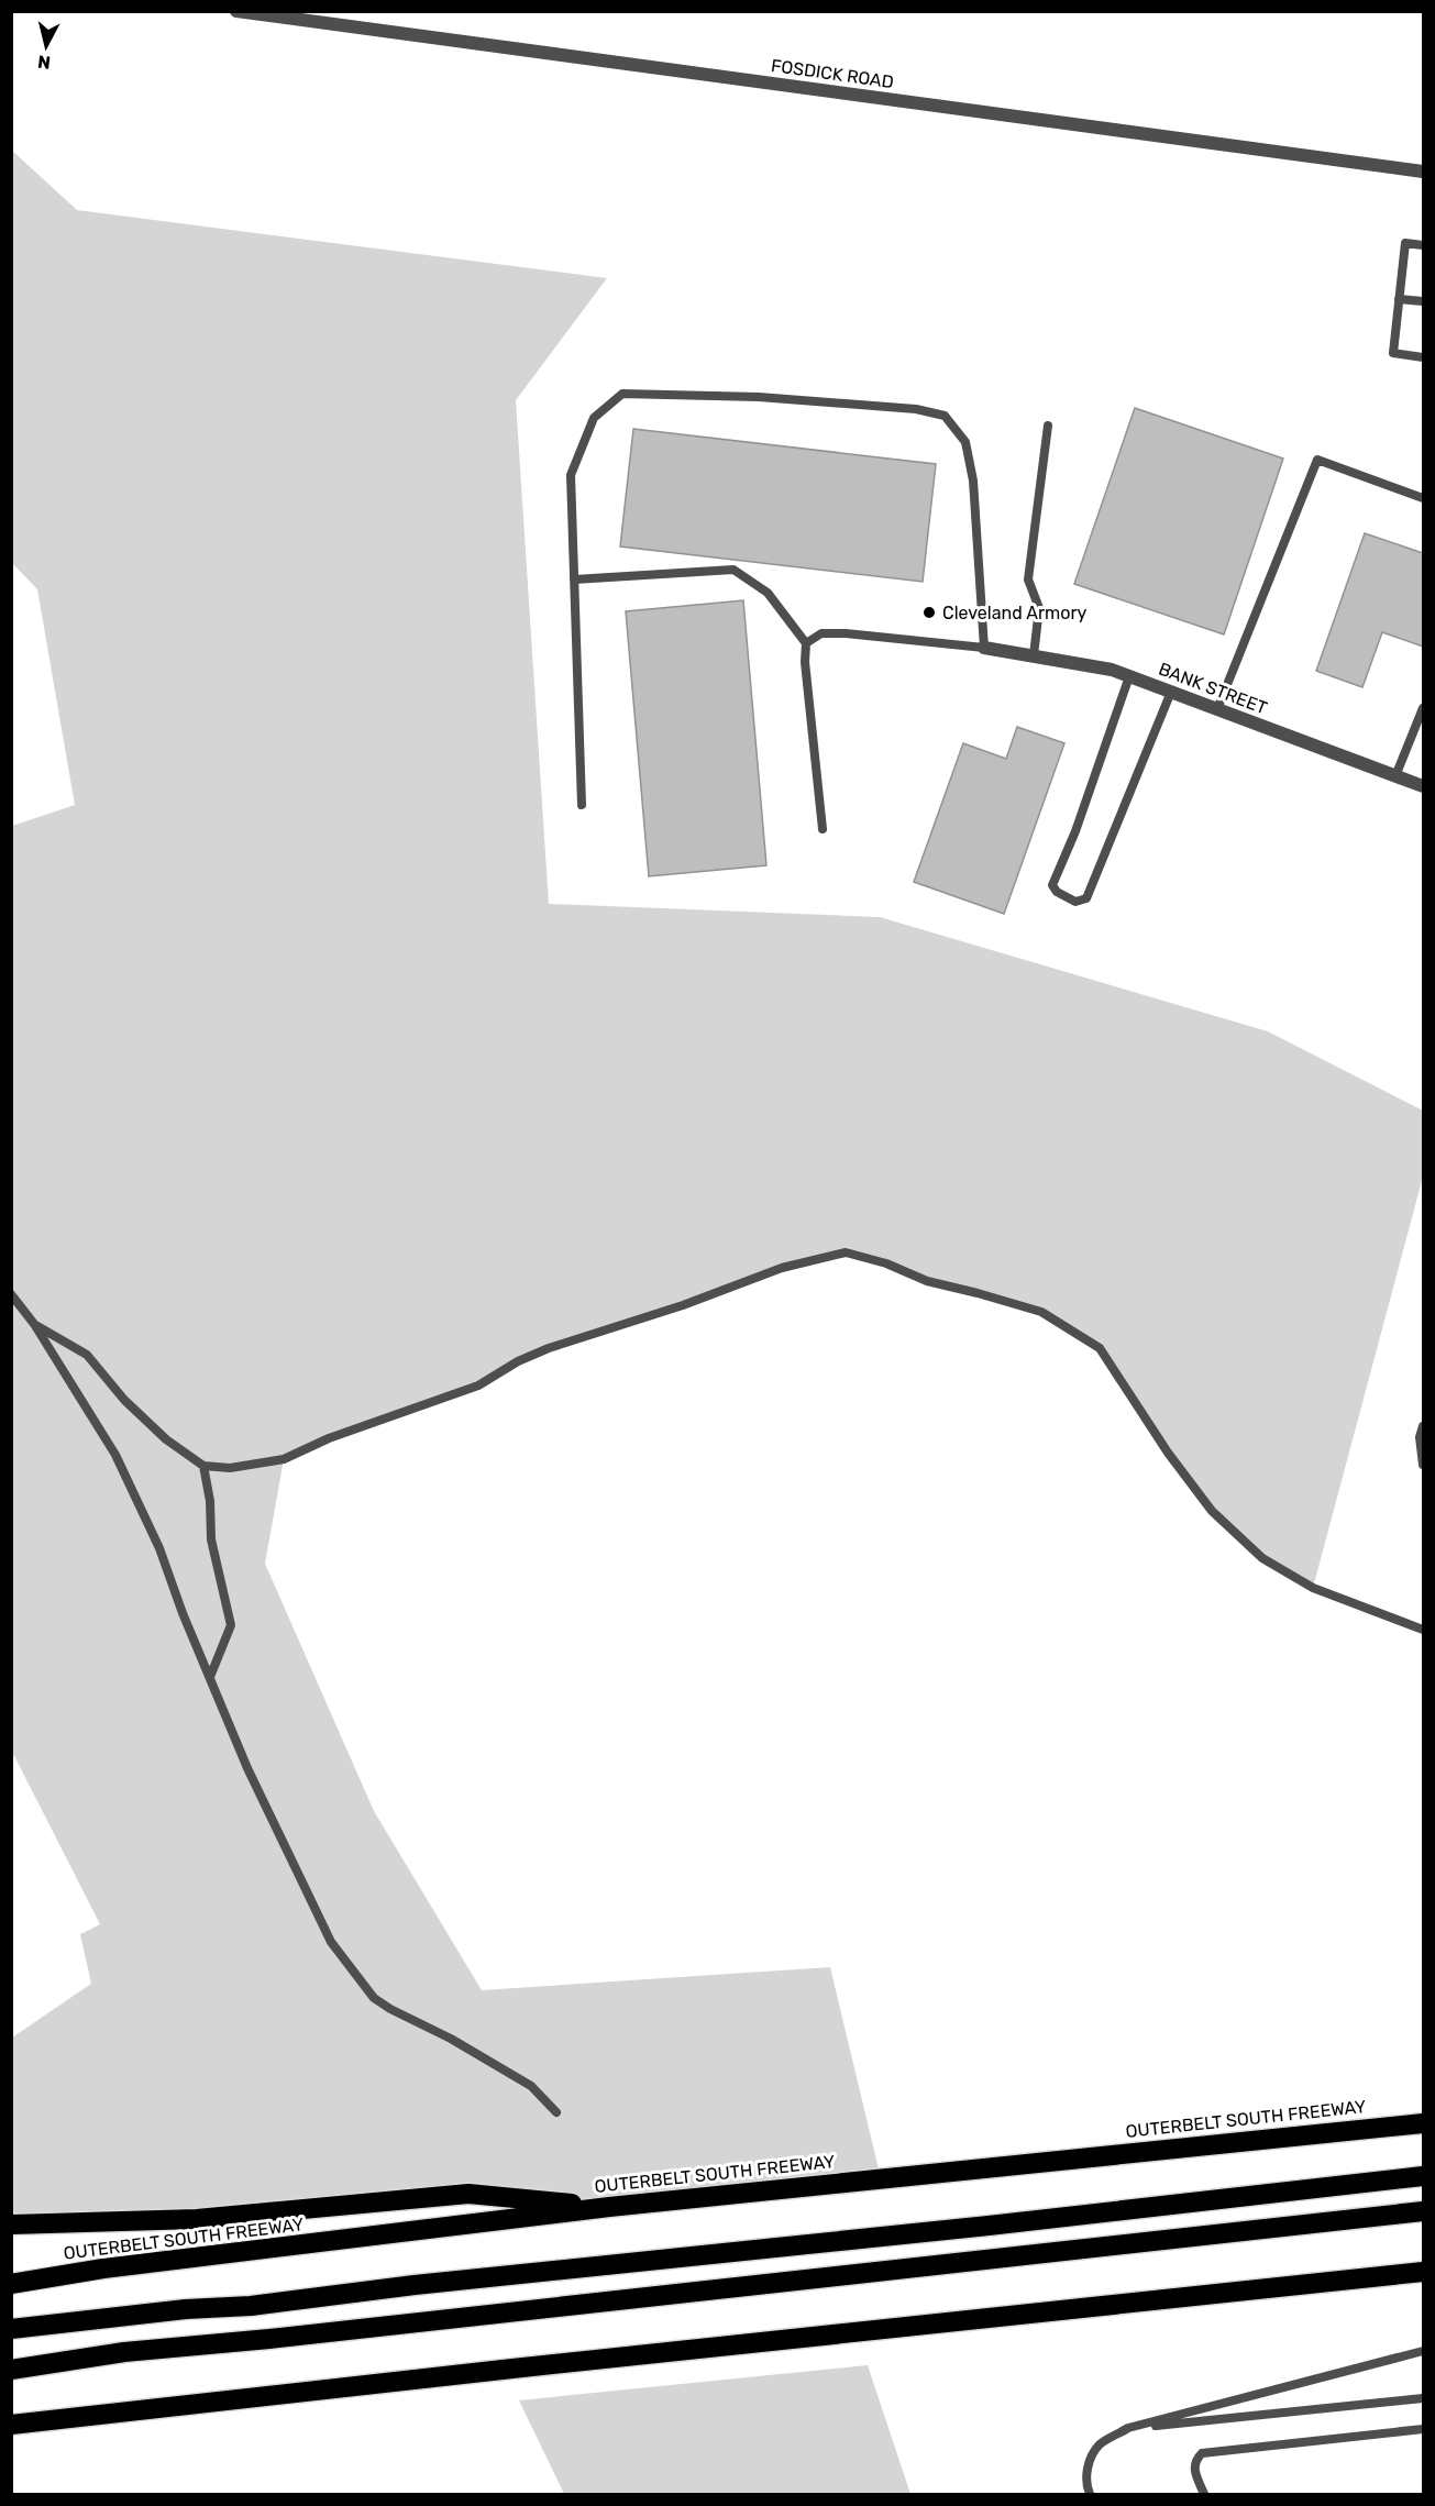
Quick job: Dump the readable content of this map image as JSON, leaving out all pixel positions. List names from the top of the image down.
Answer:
{
  "streets": {
    "highway": ["OUTERBELT SOUTH FREEWAY"],
    "street": ["FOSDICK ROAD", "BANK STREET"]
  },
  "places": ["Cleveland Armory"],
  "north": "bottom"
}
